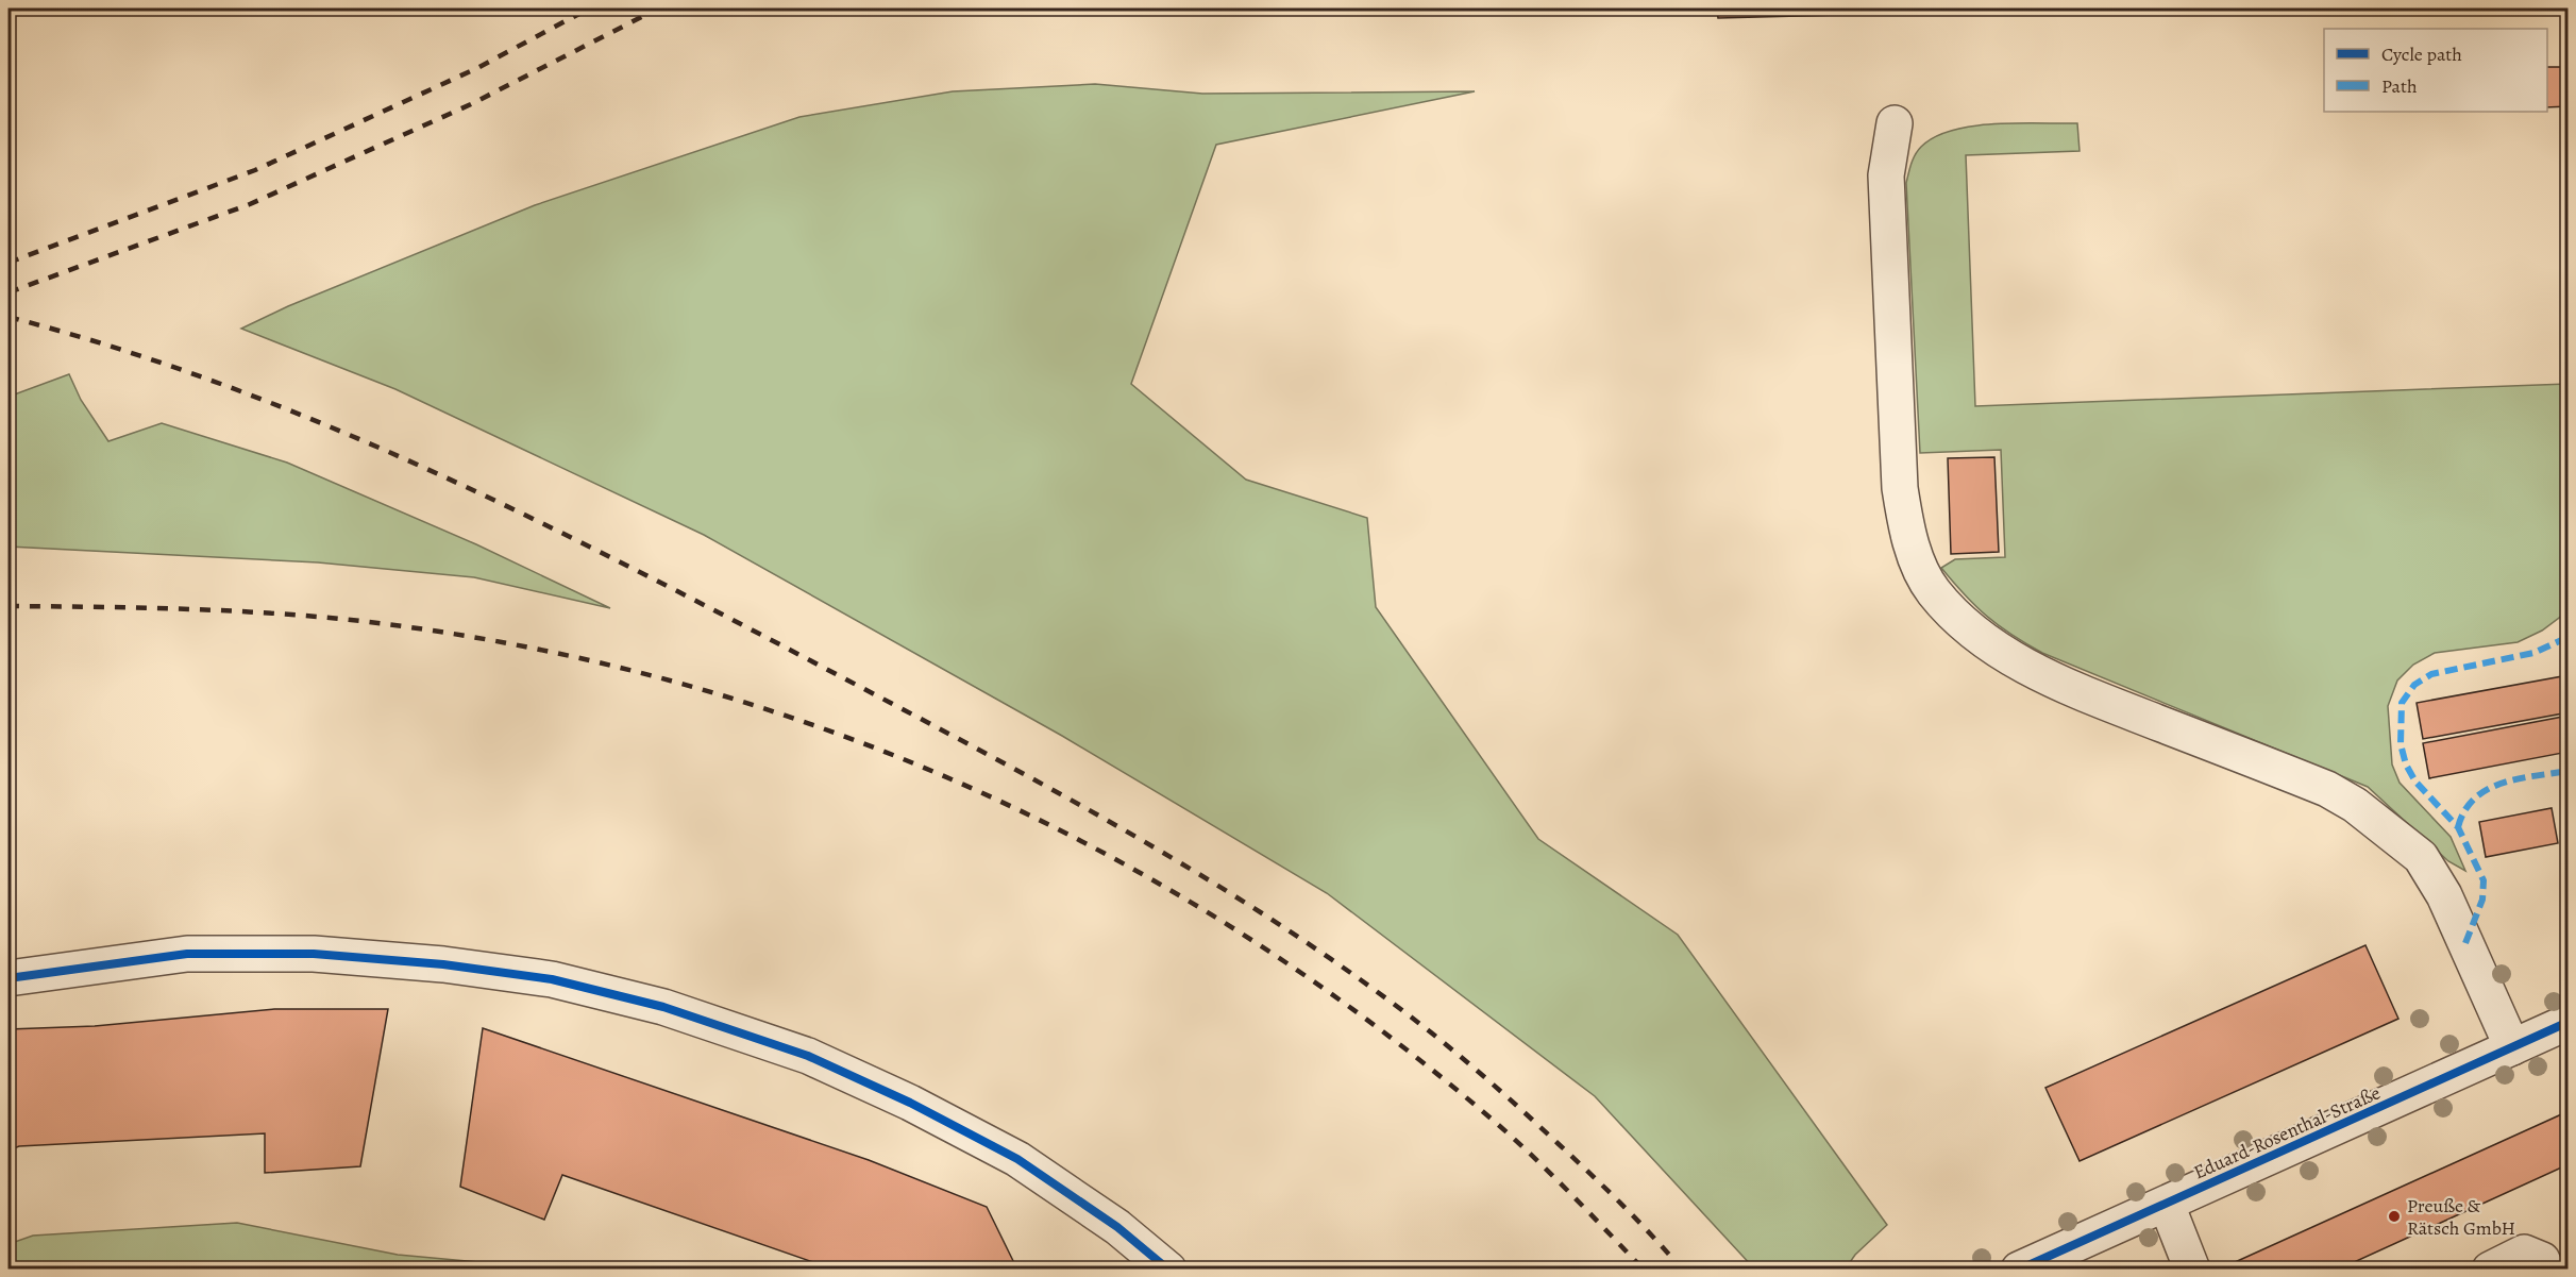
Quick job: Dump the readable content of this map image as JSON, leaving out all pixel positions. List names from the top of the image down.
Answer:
{
  "streets": {
    "street": ["Eduard-Rosenthal-Straße"]
  },
  "places": ["Preuße & Rätsch GmbH"],
  "legend": ["Cycle path", "Path"]
}
